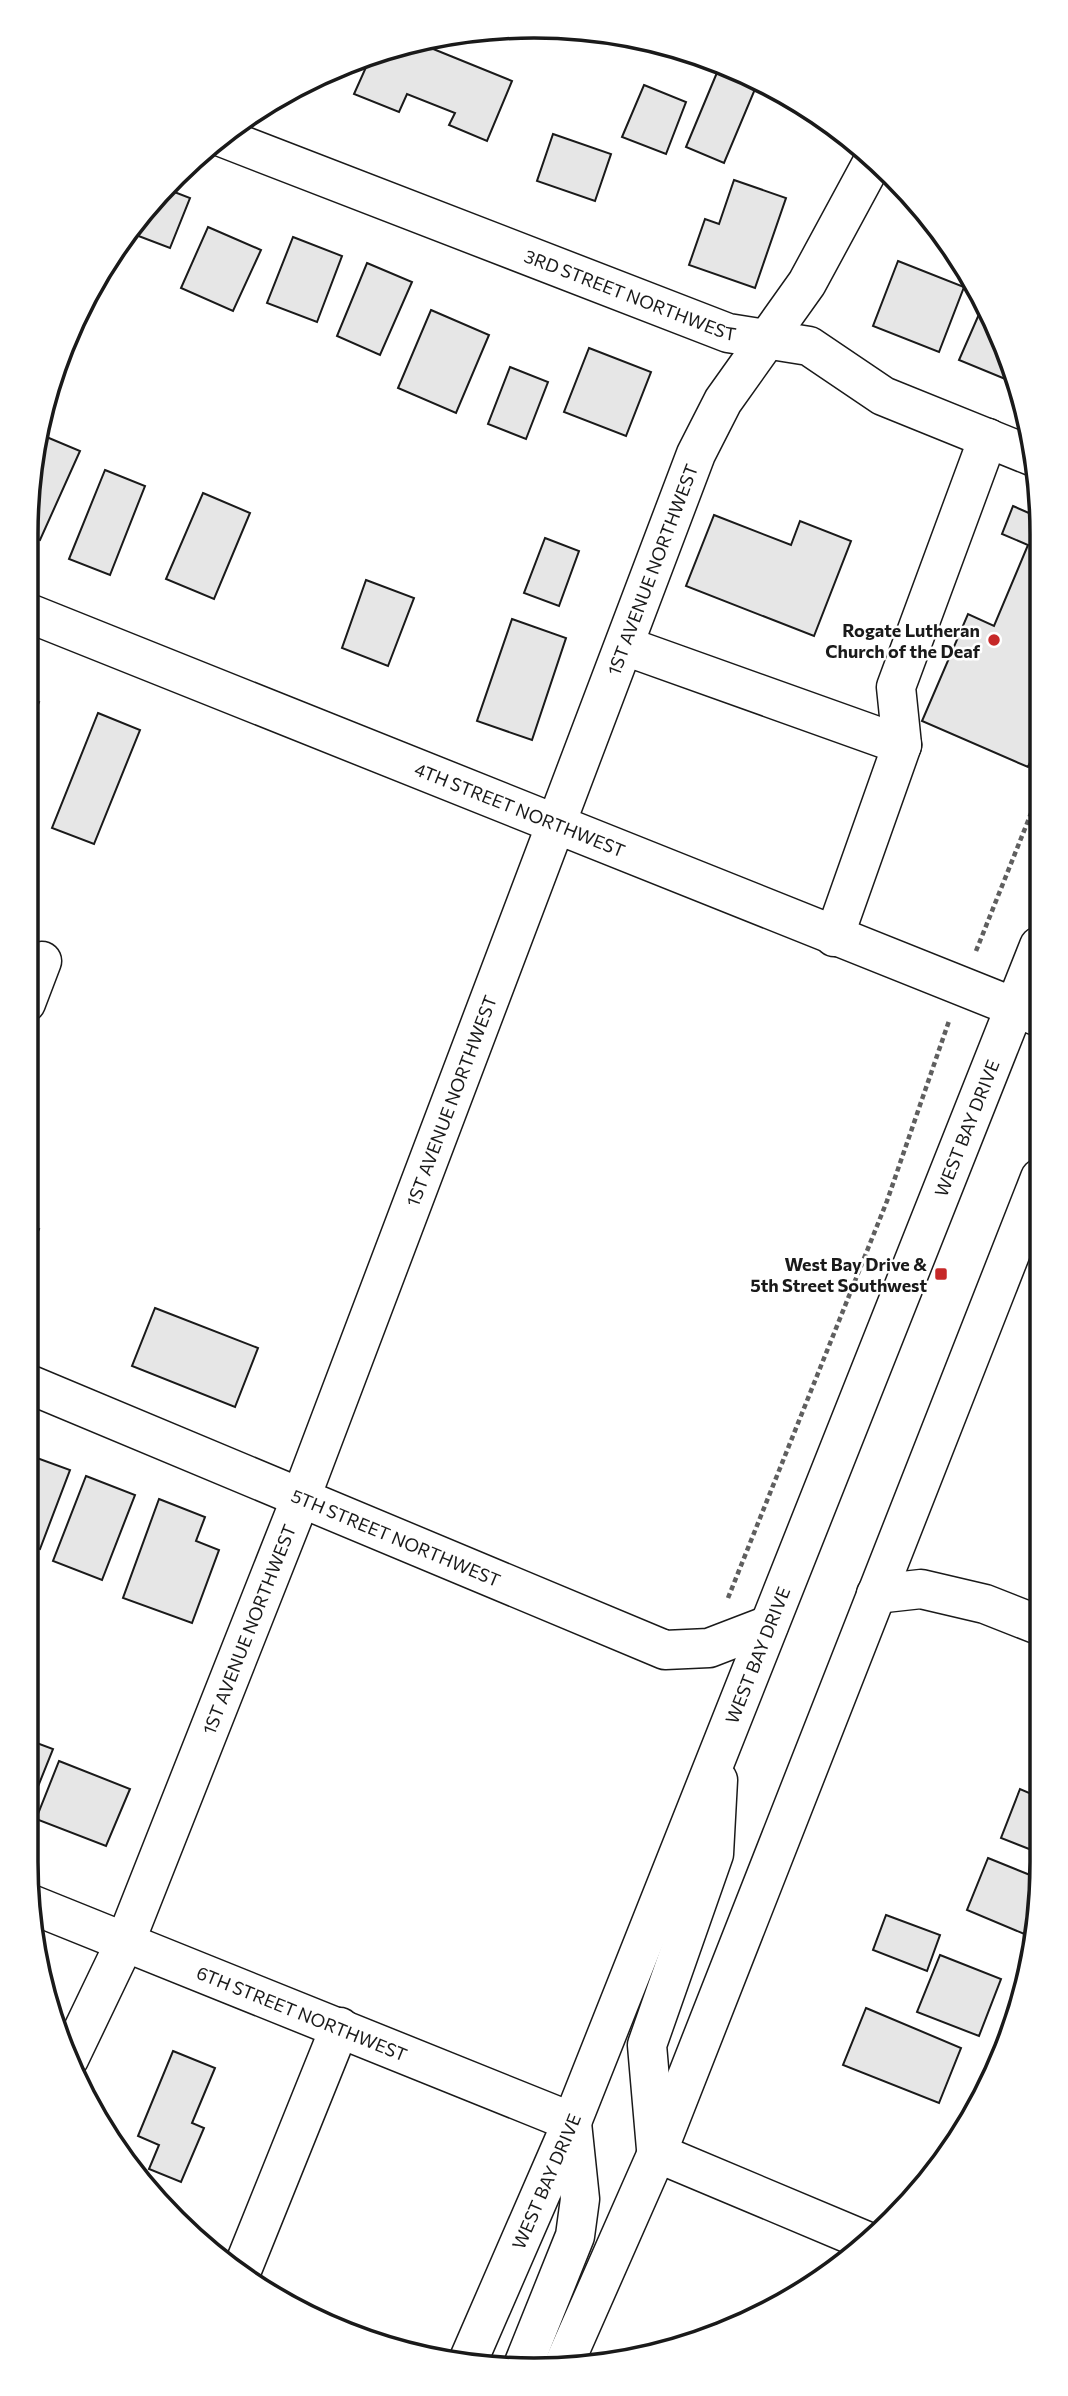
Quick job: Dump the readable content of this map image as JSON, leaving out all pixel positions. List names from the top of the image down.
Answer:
{
  "streets": {
    "street": [
      "3RD STREET NORTHWEST",
      "1ST AVENUE NORTHWEST",
      "4TH STREET NORTHWEST",
      "WEST BAY DRIVE",
      "5TH STREET NORTHWEST",
      "6TH STREET NORTHWEST"
    ]
  },
  "crossings": [
    ["3RD STREET NORTHWEST", "1ST AVENUE NORTHWEST"],
    ["1ST AVENUE NORTHWEST", "4TH STREET NORTHWEST"],
    ["1ST AVENUE NORTHWEST", "5TH STREET NORTHWEST"],
    ["1ST AVENUE NORTHWEST", "6TH STREET NORTHWEST"],
    ["4TH STREET NORTHWEST", "WEST BAY DRIVE"],
    ["WEST BAY DRIVE", "5TH STREET NORTHWEST"],
    ["WEST BAY DRIVE", "6TH STREET NORTHWEST"]
  ],
  "places": {
    "other": ["Rogate Lutheran Church of the Deaf"],
    "transit": ["West Bay Drive & 5th Street Southwest"]
  }
}
